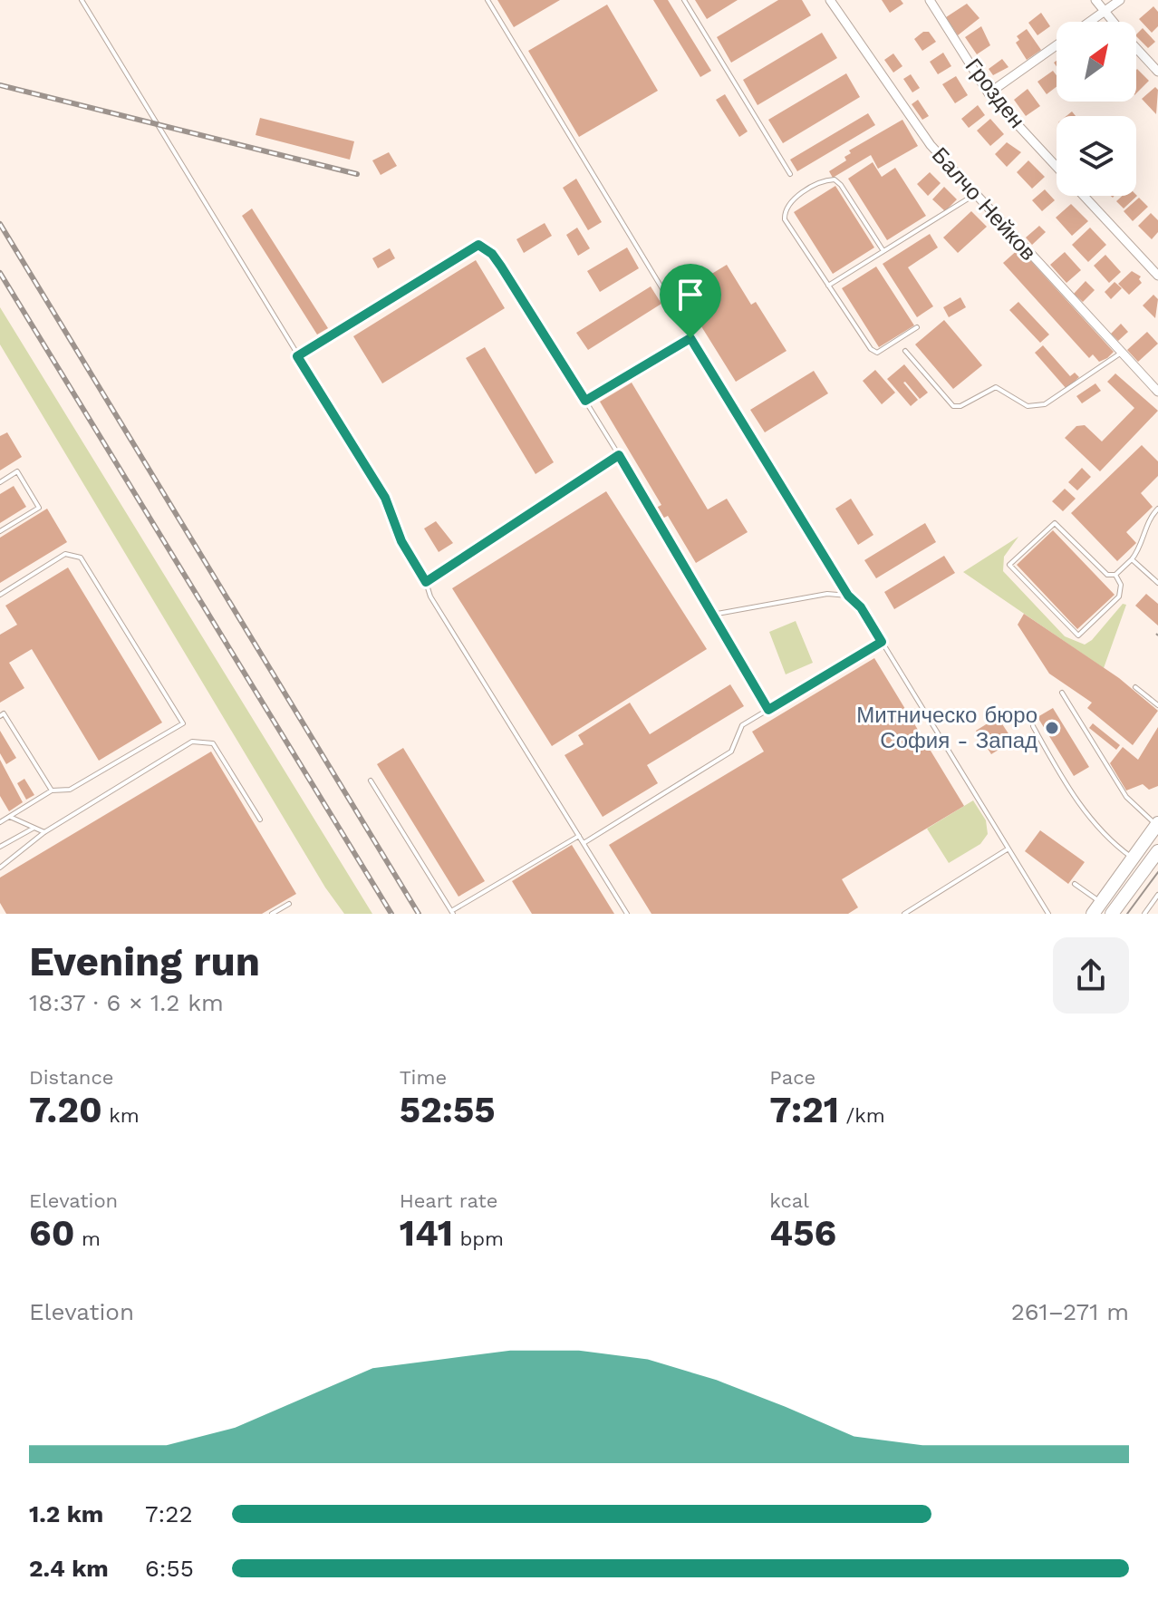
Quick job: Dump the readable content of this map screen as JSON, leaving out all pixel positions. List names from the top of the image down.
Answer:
{
  "streets": {
    "street": ["Грозден", "Балчо Нейков"]
  },
  "places": ["Митническо бюро София - Запад"],
  "north": "top right",
  "page": {
    "heading": ["Evening run", "18:37 · 6 × 1.2 km"],
    "stats": [
      ["Distance", "7.20 km"],
      ["Time", "52:55"],
      ["Pace", "7:21 /km"],
      ["Elevation", "60 m"],
      ["Heart rate", "141 bpm"],
      ["kcal", "456"]
    ],
    "chart": ["Elevation", "261–271 m"],
    "list": [
      {
        "name": "1.2 km",
        "note": "7:22"
      },
      {
        "name": "2.4 km",
        "note": "6:55"
      }
    ]
  }
}
